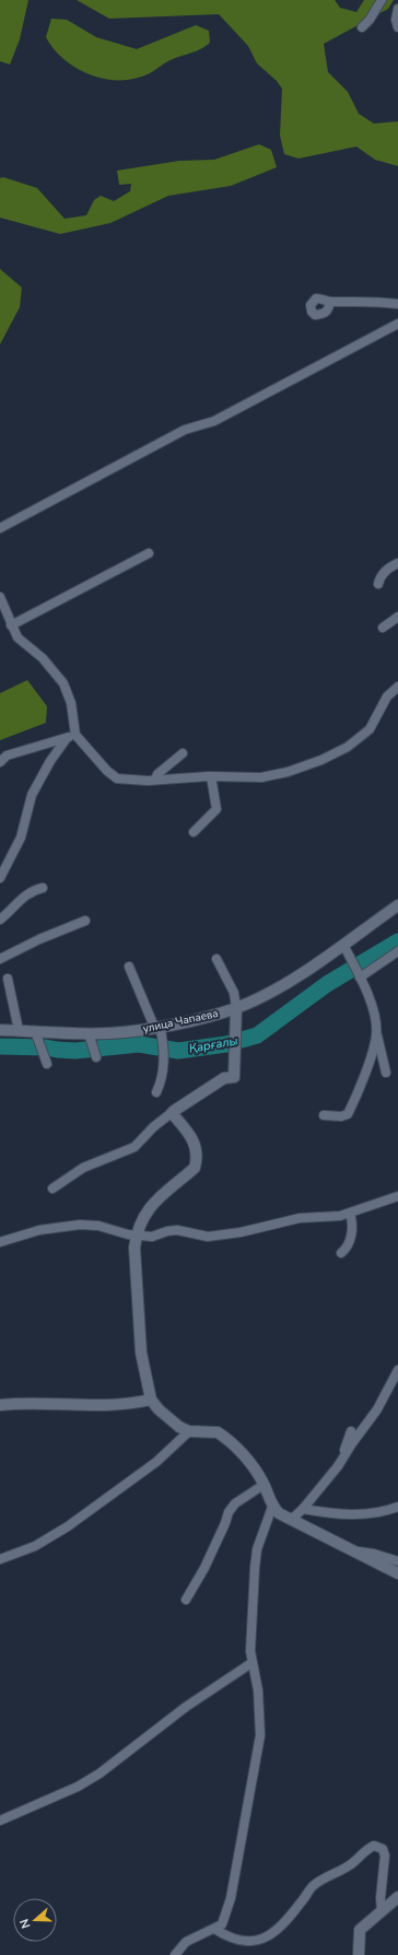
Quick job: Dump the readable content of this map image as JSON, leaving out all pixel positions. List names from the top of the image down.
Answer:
{
  "streets": {
    "street": ["улица Чапаева"]
  },
  "water": ["Қарғалы"],
  "north": "left"
}
